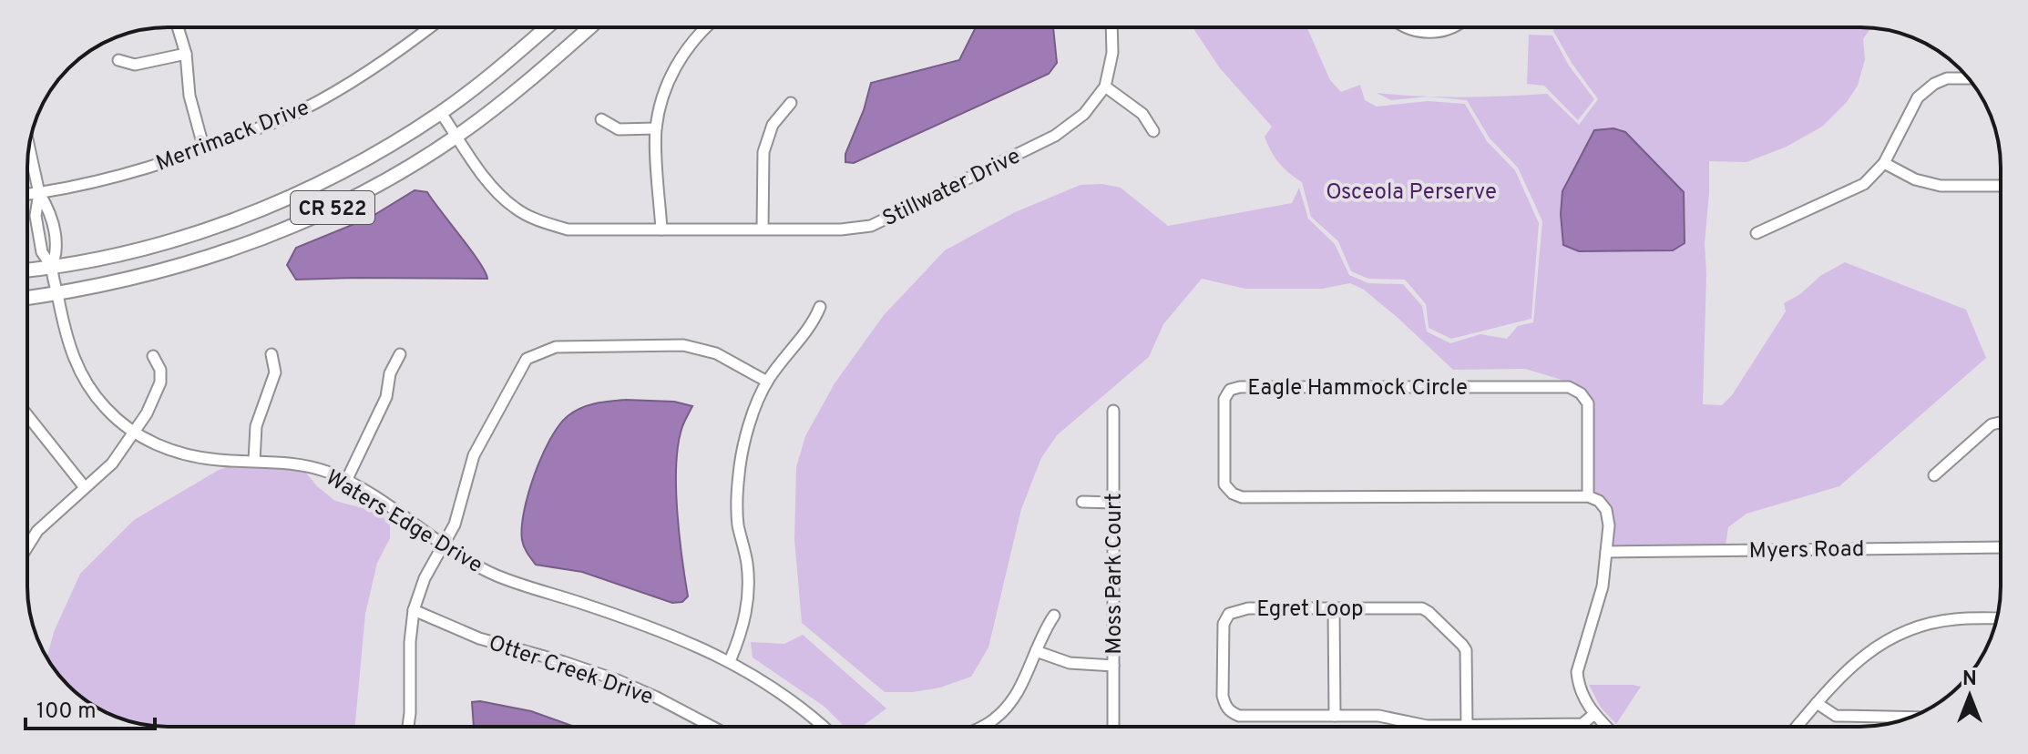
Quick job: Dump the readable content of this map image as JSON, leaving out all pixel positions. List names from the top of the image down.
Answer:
{
  "streets": {
    "main road": ["CR 522"],
    "street": [
      "Merrimack Drive",
      "Stillwater Drive",
      "Eagle Hammock Circle",
      "Waters Edge Drive",
      "Myers Road",
      "Moss Park Court",
      "Egret Loop",
      "Otter Creek Drive"
    ]
  },
  "crossings": [
    ["Merrimack Drive", "Waters Edge Drive"],
    ["Stillwater Drive", "CR 522"],
    ["CR 522", "Waters Edge Drive"]
  ],
  "parks": ["Osceola Perserve"],
  "scale_bar": "100 m",
  "north": "top"
}
